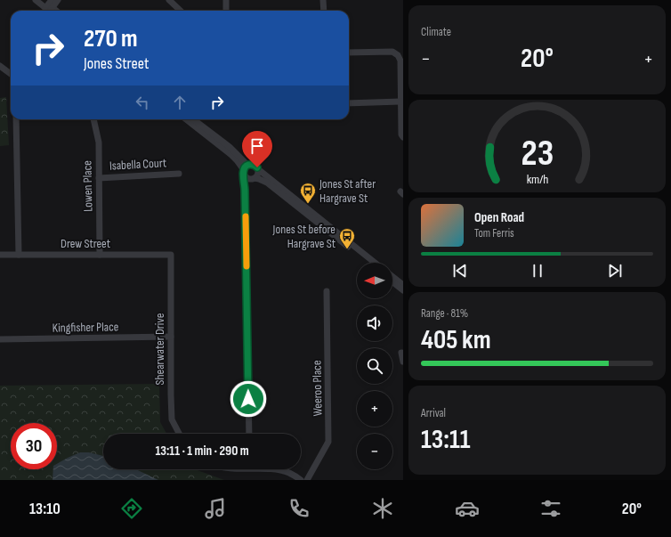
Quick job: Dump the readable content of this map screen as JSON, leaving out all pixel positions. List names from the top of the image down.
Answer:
{
  "streets": {
    "street": [
      "Isabella Court",
      "Lowen Place",
      "Drew Street",
      "Kingfisher Place",
      "Shearwater Drive",
      "Weeroo Place"
    ]
  },
  "crossings": [
    ["Isabella Court", "Lowen Place"],
    ["Lowen Place", "Drew Street"],
    ["Drew Street", "Shearwater Drive"],
    ["Kingfisher Place", "Shearwater Drive"]
  ],
  "places": {
    "bus stop": ["Jones St after Hargrave St", "Jones St before Hargrave St"]
  },
  "north": "left",
  "page": {
    "tile": [
      "Climate",
      ["Range · 81%", "405 km"],
      ["Arrival", "13:11"]
    ],
    "turn": ["270 m", "Jones Street"],
    "heat": ["−", "20°", "+"],
    "song": ["Open Road", "Tom Ferris"],
    "map_buttons": ["+", "−"],
    "limit": "30",
    "trip": "13:11 · 1 min · 290 m",
    "tabs": ["13:10", "20°"],
    "gauge": ["23", "km/h"]
  }
}
